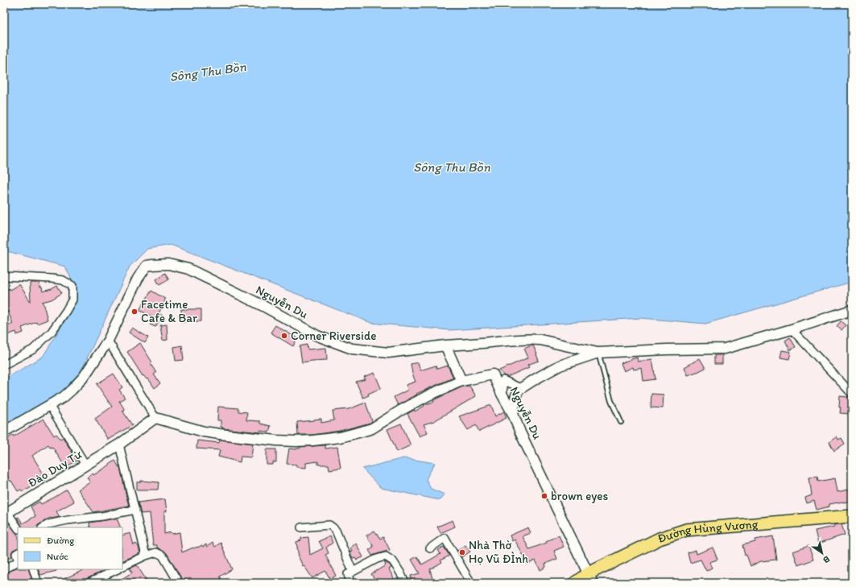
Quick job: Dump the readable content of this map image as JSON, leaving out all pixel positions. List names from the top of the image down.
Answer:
{
  "streets": {
    "main road": ["Đường Hùng Vương"],
    "street": ["Nguyễn Du", "Đào Duy Từ"]
  },
  "crossings": [
    ["Nguyễn Du", "Đường Hùng Vương"]
  ],
  "water": ["Sông Thu Bồn"],
  "places": [
    "Facetime Cafe & Bar",
    "Corner Riverside",
    "brown eyes",
    "Nhà Thờ Họ Vũ ĐÌnh"
  ],
  "legend": ["Đường", "Nước"],
  "north": "bottom right"
}
